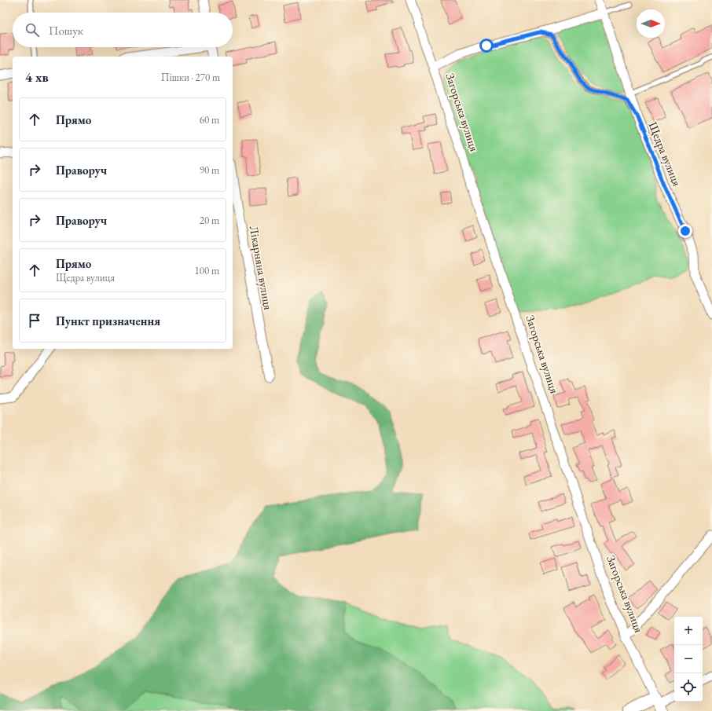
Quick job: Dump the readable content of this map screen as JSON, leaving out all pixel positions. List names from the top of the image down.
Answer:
{
  "streets": {
    "street": ["Загорська вулиця", "Щедра вулиця", "Лікарняна вулиця"]
  },
  "north": "right",
  "page": {
    "search": "Пошук",
    "heading": ["4 хв", "Пішки · 270 m"],
    "list": [
      ["Прямо", "60 m"],
      ["Праворуч", "90 m"],
      ["Праворуч", "20 m"],
      ["Прямо", "Щедра вулиця", "100 m"],
      "Пункт призначення"
    ],
    "map_buttons": ["+", "−"]
  }
}
